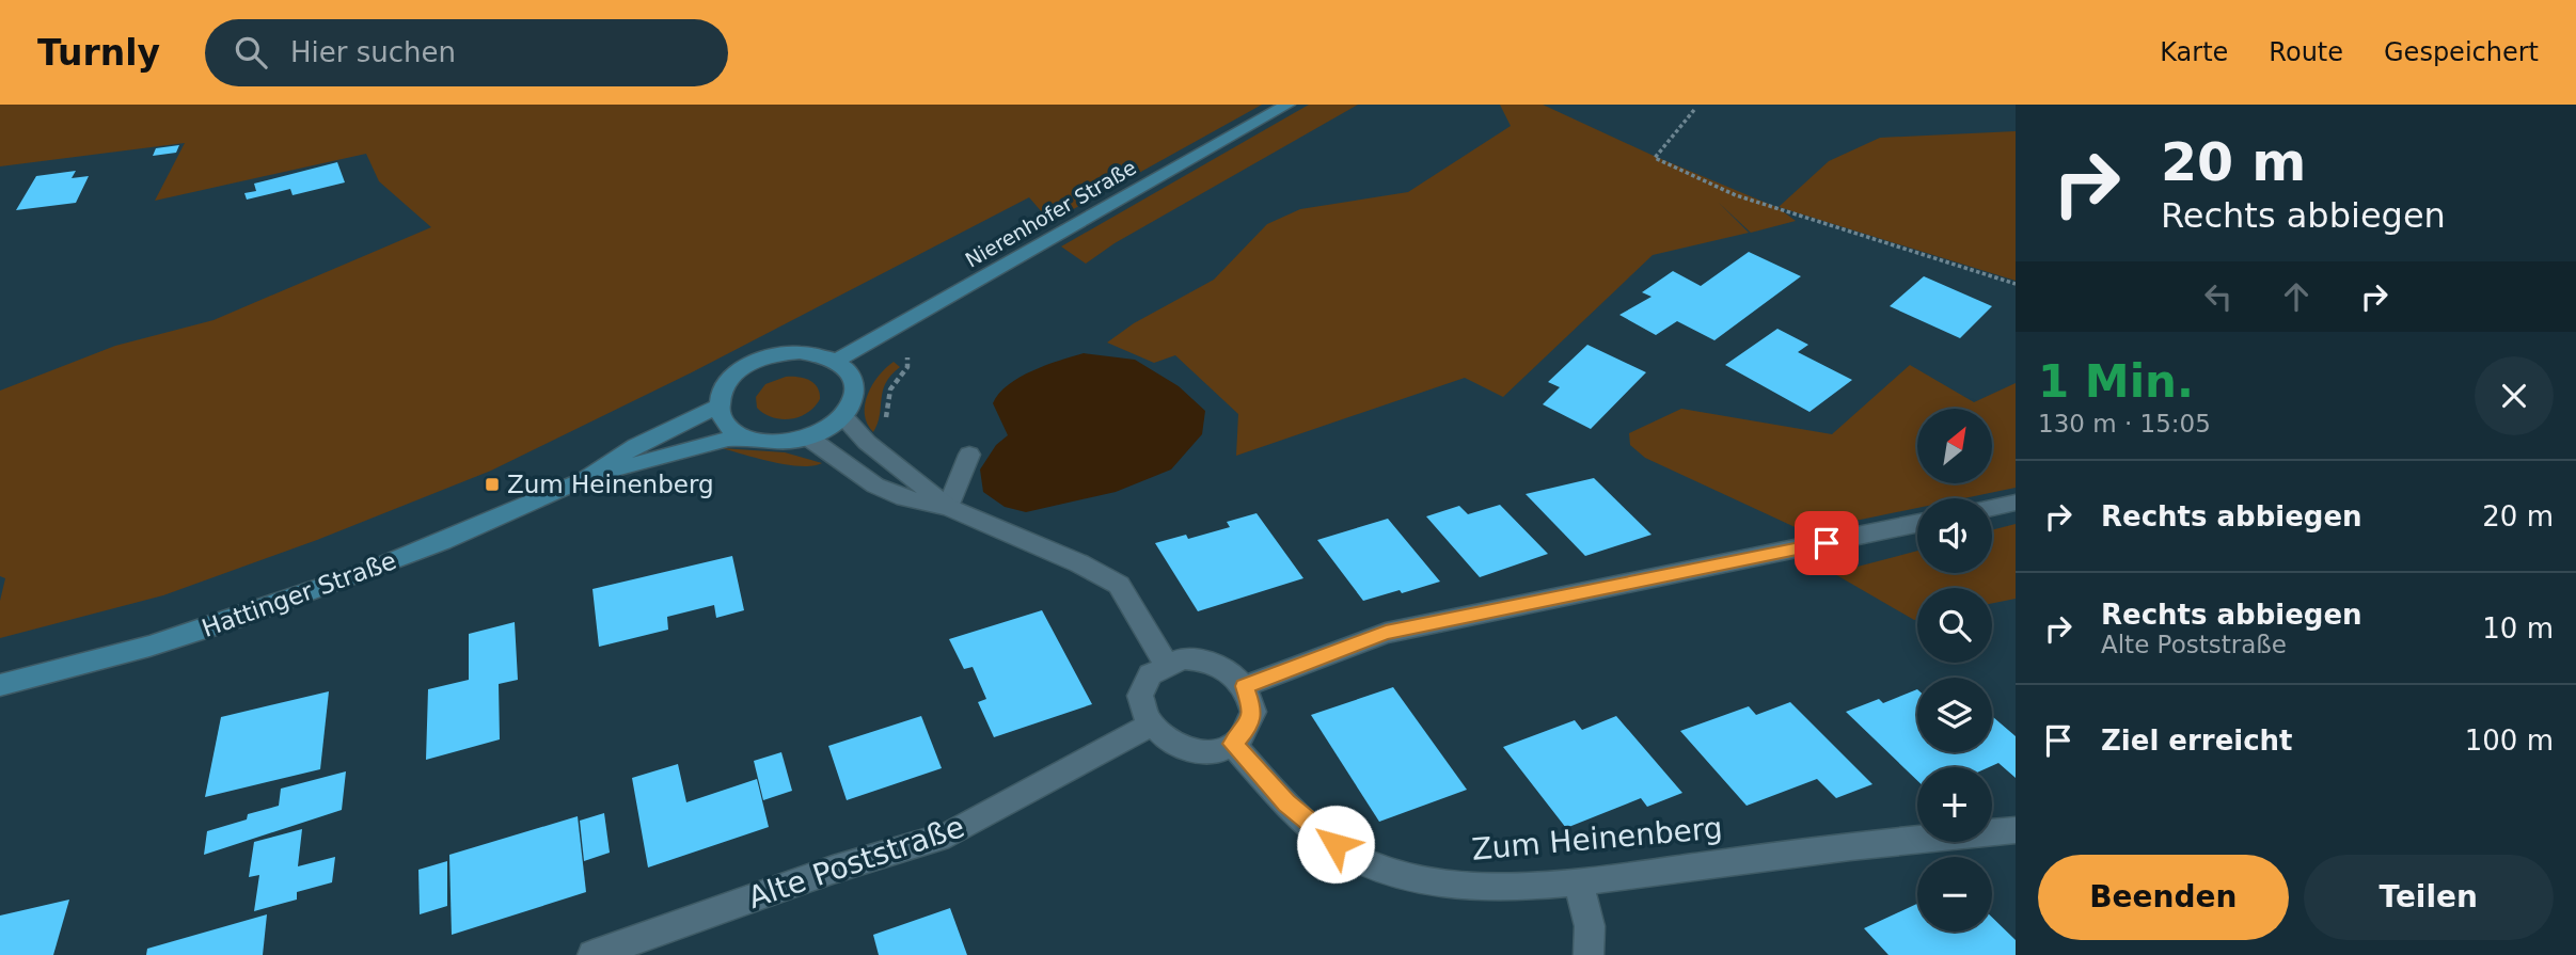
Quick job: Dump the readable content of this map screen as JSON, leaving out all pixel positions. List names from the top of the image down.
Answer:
{
  "streets": {
    "main road": ["Nierenhofer Straße", "Hattinger Straße"],
    "street": ["Zum Heinenberg", "Alte Poststraße"]
  },
  "crossings": [
    ["Nierenhofer Straße", "Hattinger Straße"],
    ["Zum Heinenberg", "Alte Poststraße"]
  ],
  "places": {
    "transit": ["Zum Heinenberg"]
  },
  "north": "top right",
  "page": {
    "header": "Turnly",
    "search": "Hier suchen",
    "nav": ["Karte", "Route", "Gespeichert"],
    "turn": ["20 m", "Rechts abbiegen"],
    "heading": ["1 Min.", "130 m · 15:05"],
    "map_buttons": ["+", "−"],
    "list": [
      {
        "name": "Rechts abbiegen",
        "value": "20 m"
      },
      {
        "name": "Rechts abbiegen",
        "note": "Alte Poststraße",
        "value": "10 m"
      },
      {
        "name": "Ziel erreicht",
        "value": "100 m"
      }
    ],
    "buttons": ["Beenden", "Teilen"]
  }
}
